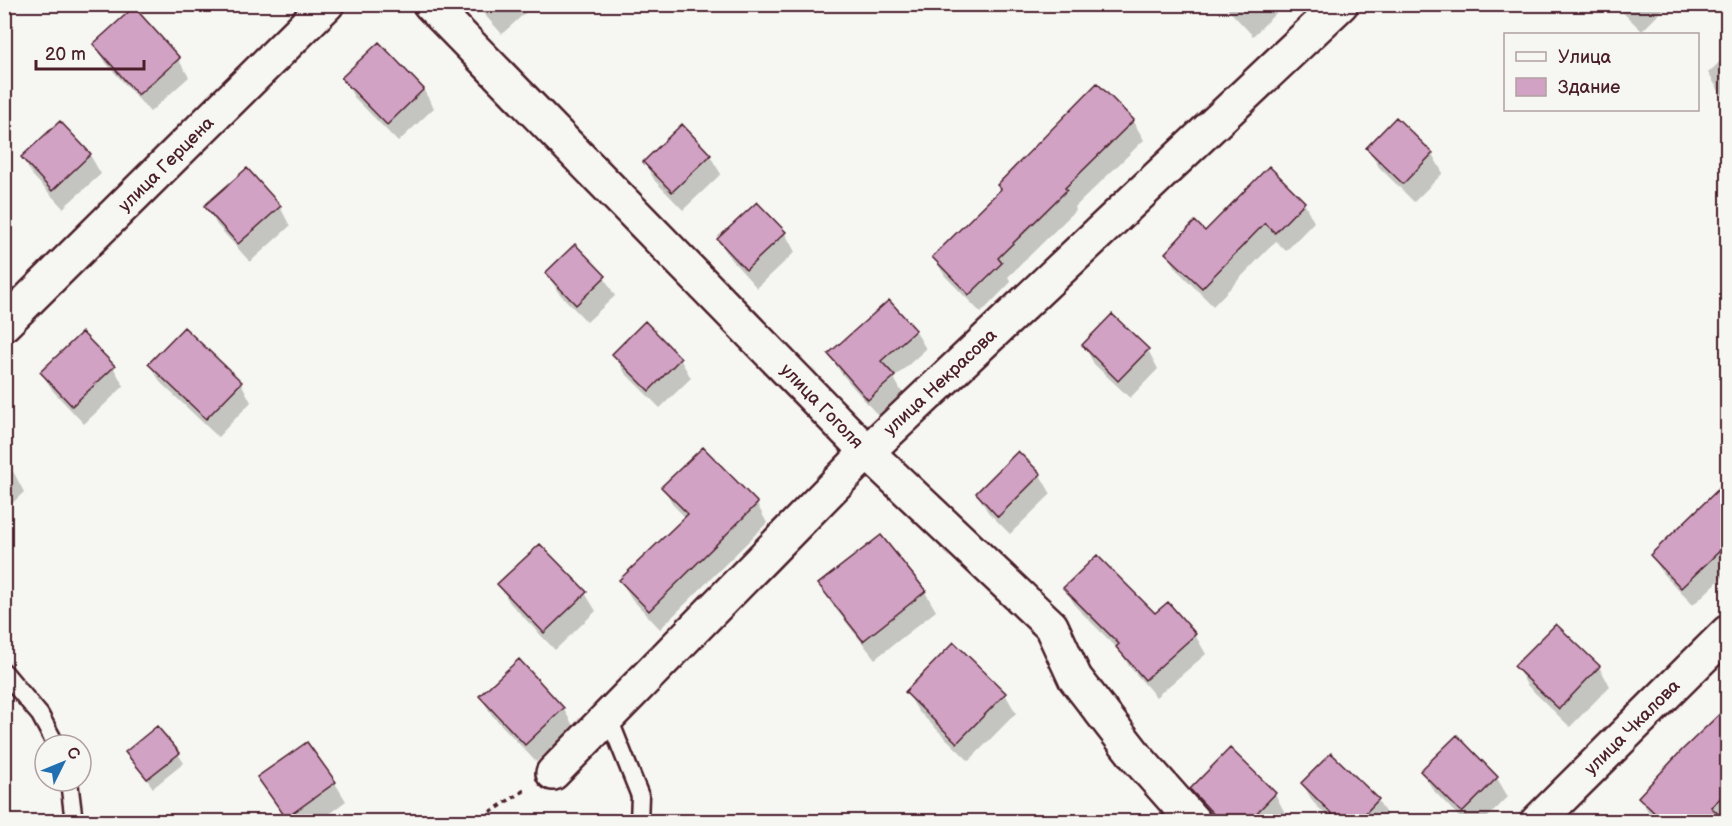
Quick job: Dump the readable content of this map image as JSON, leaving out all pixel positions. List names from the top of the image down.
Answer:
{
  "streets": {
    "street": [
      "улица Герцена",
      "улица Некрасова",
      "улица Гоголя",
      "улица Чкалова"
    ]
  },
  "crossings": [
    ["улица Некрасова", "улица Гоголя"]
  ],
  "legend": ["Улица", "Здание"],
  "scale_bar": "20 m",
  "north": "top right"
}
